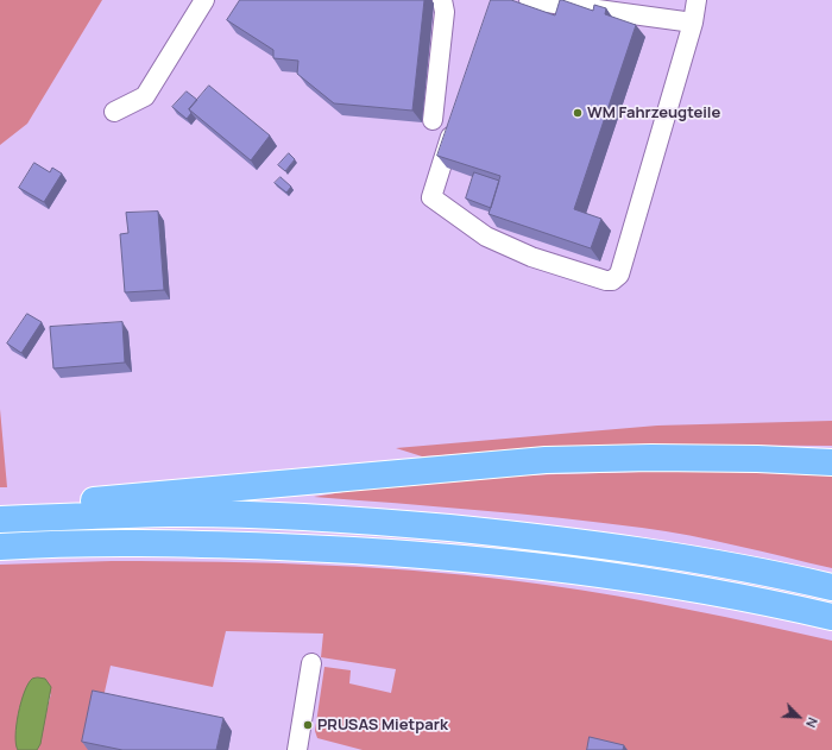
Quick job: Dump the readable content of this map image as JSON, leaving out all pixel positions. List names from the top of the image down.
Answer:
{
  "places": ["WM Fahrzeugteile", "PRUSAS Mietpark"],
  "north": "bottom right"
}
